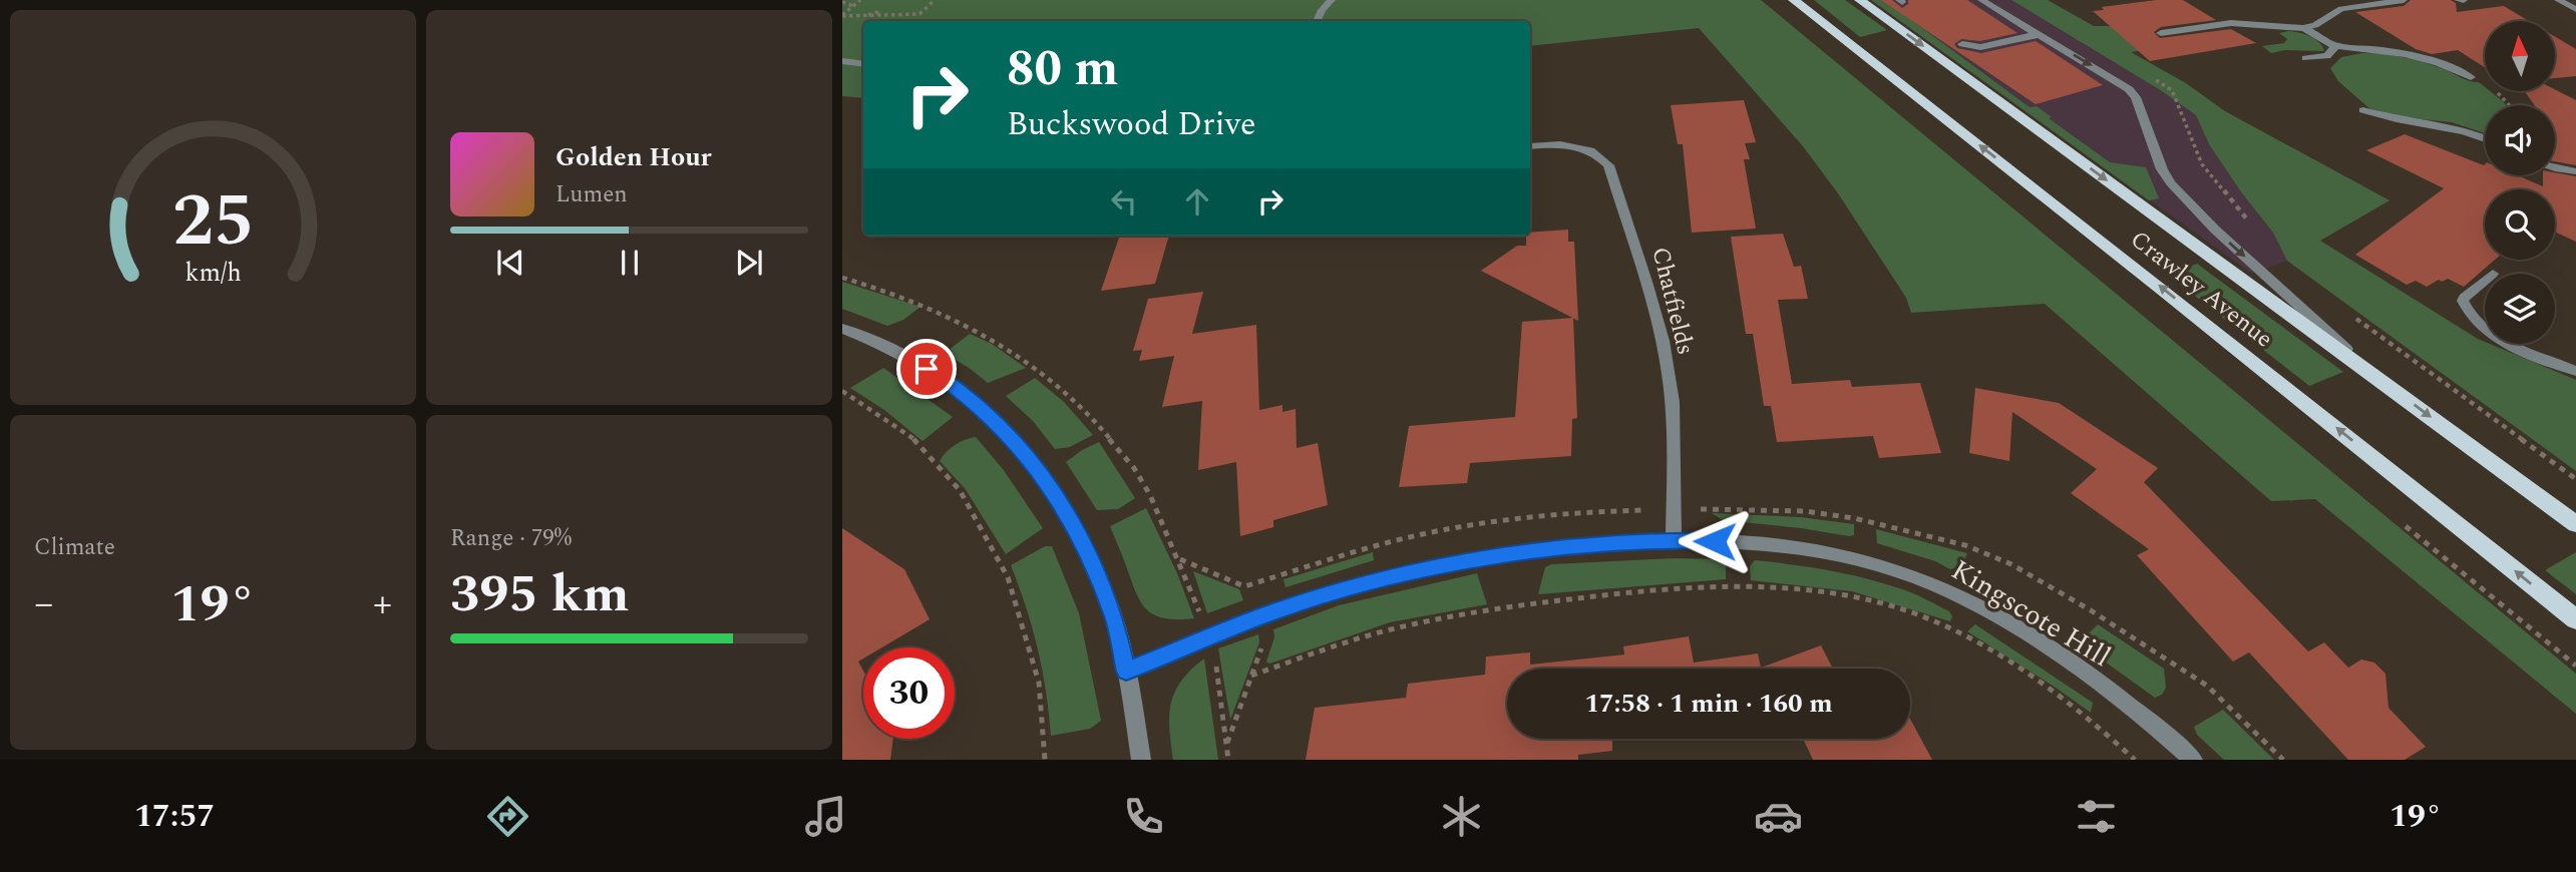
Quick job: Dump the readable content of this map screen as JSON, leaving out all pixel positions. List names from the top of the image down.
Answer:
{
  "streets": {
    "main road": ["Crawley Avenue"],
    "street": ["Chatfields", "Kingscote Hill"]
  },
  "crossings": [
    ["Chatfields", "Kingscote Hill"]
  ],
  "north": "top",
  "page": {
    "turn": ["80 m", "Buckswood Drive"],
    "song": ["Golden Hour", "Lumen"],
    "tile": [
      "Climate",
      ["Range · 79%", "395 km"]
    ],
    "heat": ["−", "19°", "+"],
    "limit": "30",
    "trip": "17:58 · 1 min · 160 m",
    "tabs": ["17:57", "19°"],
    "gauge": ["25", "km/h"]
  }
}
